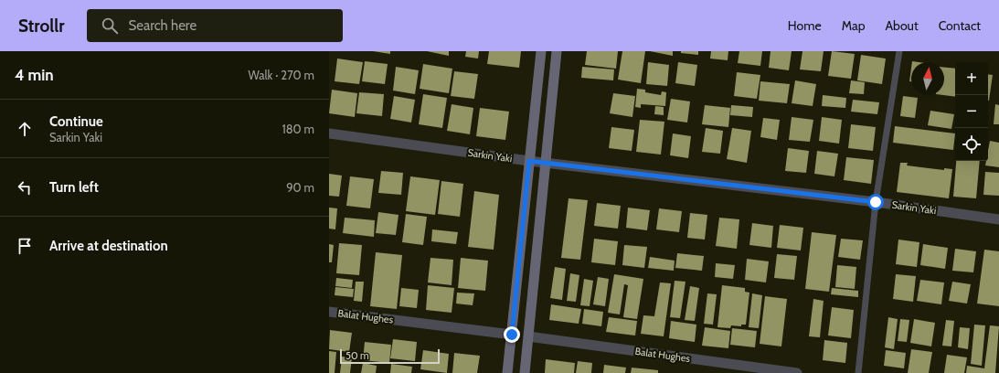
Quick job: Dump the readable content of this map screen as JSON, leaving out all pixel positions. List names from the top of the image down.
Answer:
{
  "streets": {
    "street": ["Sarkin Yaki", "Balat Hughes"]
  },
  "scale_bar": "50 m",
  "north": "top",
  "page": {
    "header": "Strollr",
    "search": "Search here",
    "nav": [
      "Home",
      "Map",
      "About",
      "Contact"
    ],
    "heading": ["4 min", "Walk · 270 m"],
    "map_buttons": ["+", "−"],
    "list": [
      ["Continue", "Sarkin Yaki", "180 m"],
      ["Turn left", "90 m"],
      "Arrive at destination"
    ],
    "scale": "50 m"
  }
}
